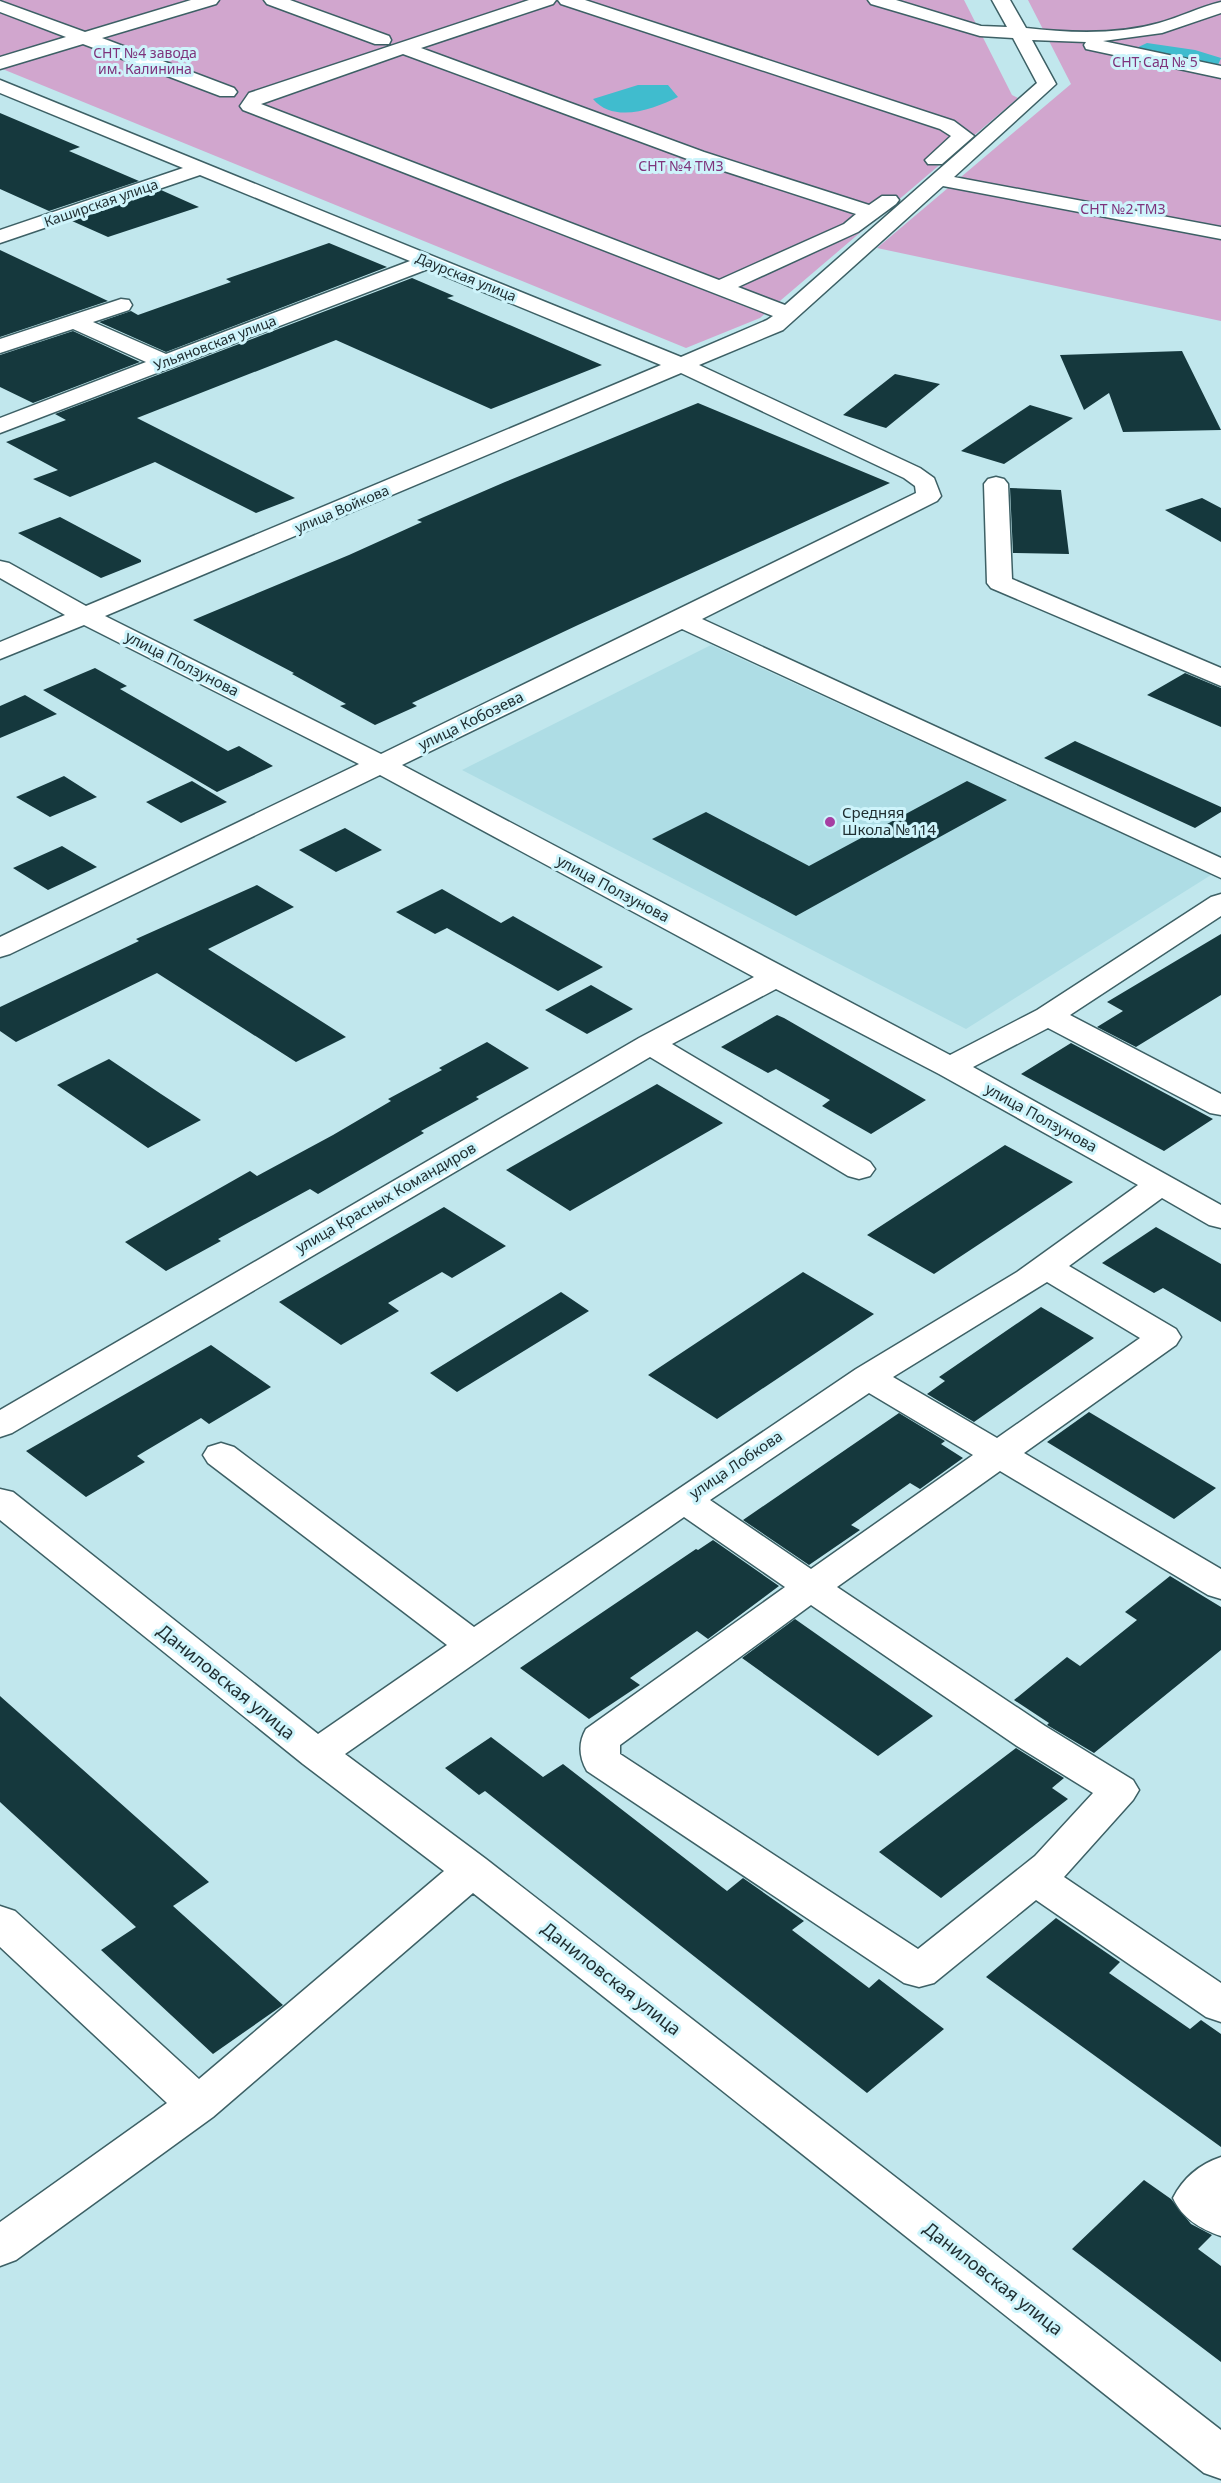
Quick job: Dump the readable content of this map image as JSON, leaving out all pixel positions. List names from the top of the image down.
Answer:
{
  "streets": {
    "street": [
      "Каширская улица",
      "Даурская улица",
      "Ульяновская улица",
      "улица Войкова",
      "улица Ползунова",
      "улица Кобозева",
      "улица Красных Командиров",
      "улица Лобкова",
      "Даниловская улица"
    ]
  },
  "crossings": [
    ["Каширская улица", "Даурская улица"],
    ["Даурская улица", "Ульяновская улица"],
    ["Даурская улица", "улица Войкова"],
    ["Даурская улица", "улица Кобозева"],
    ["улица Войкова", "улица Ползунова"],
    ["улица Ползунова", "улица Кобозева"],
    ["улица Ползунова", "улица Красных Командиров"],
    ["улица Ползунова", "улица Лобкова"],
    ["улица Лобкова", "Даниловская улица"]
  ],
  "parks": [
    "СНТ №4 завода им. Калинина",
    "СНТ Сад № 5",
    "СНТ №4 ТМЗ",
    "СНТ №2 ТМЗ"
  ],
  "places": ["Средняя Школа №114"]
}
